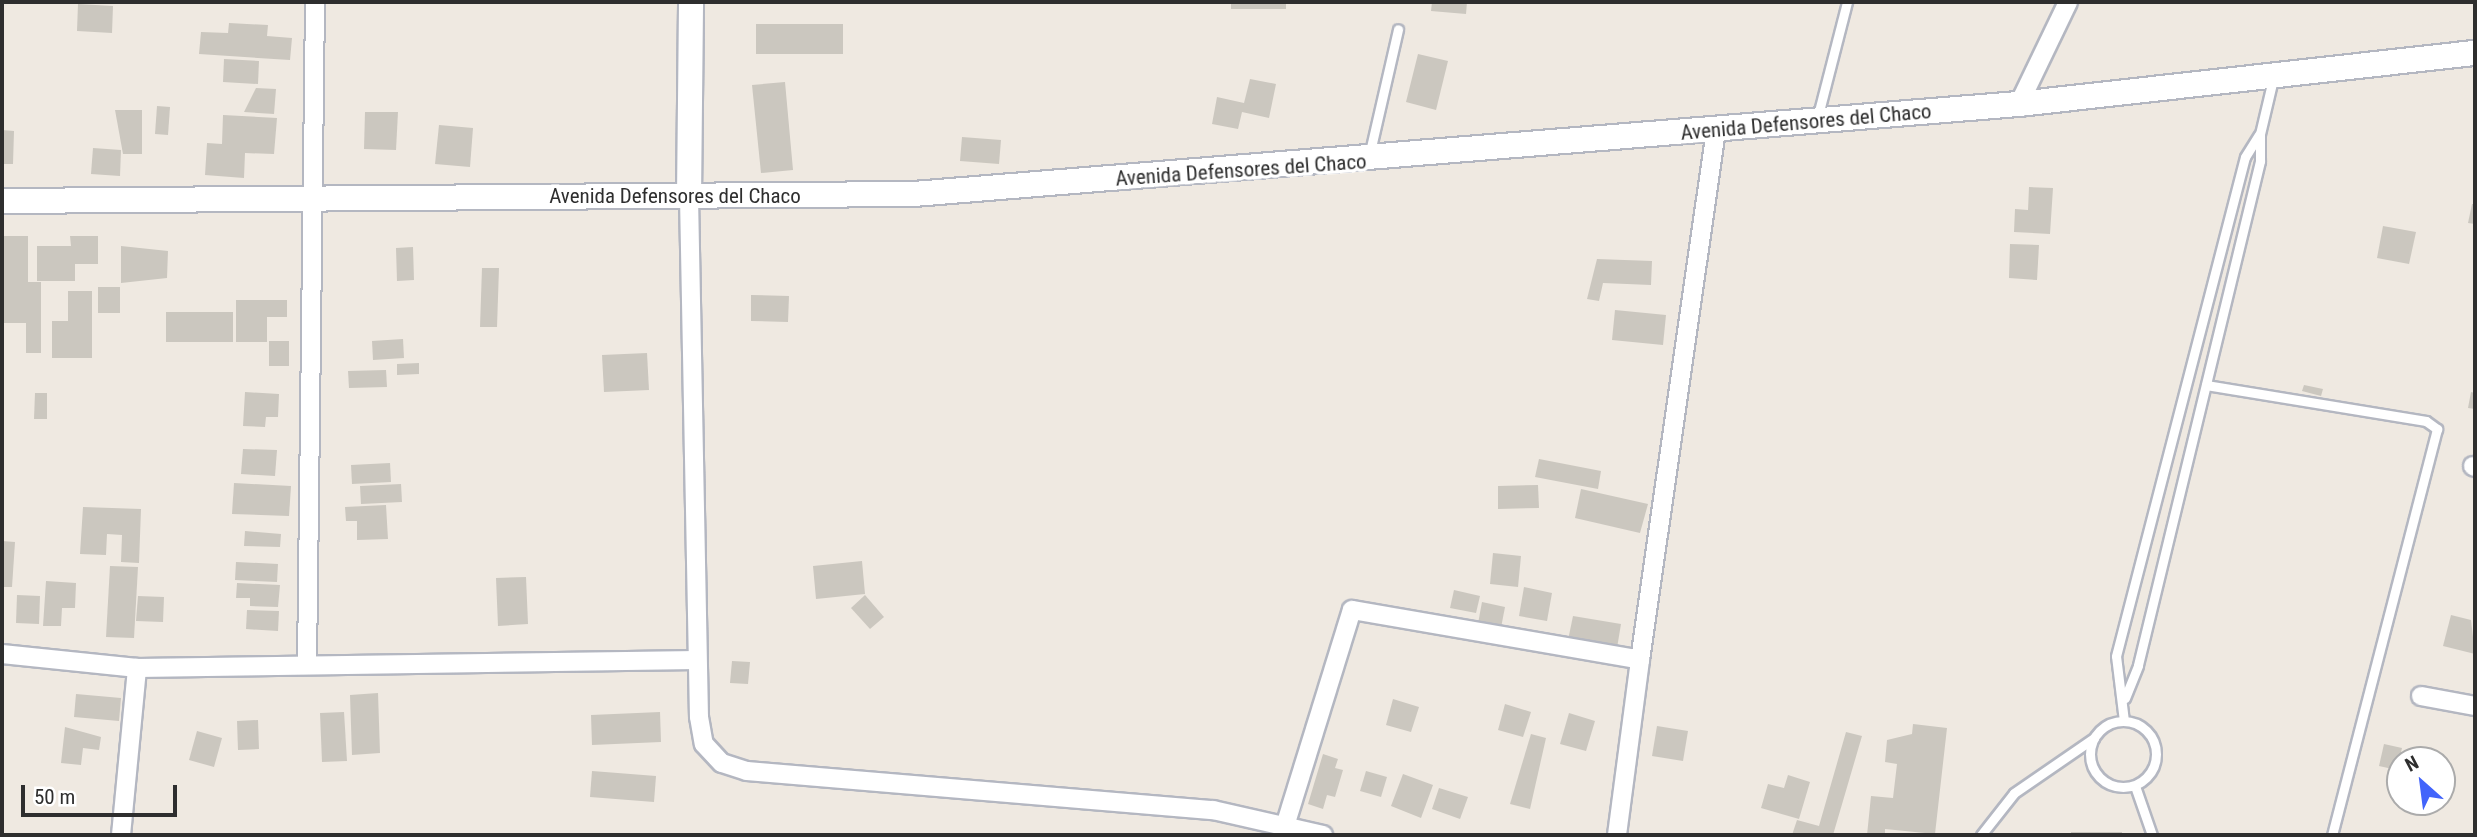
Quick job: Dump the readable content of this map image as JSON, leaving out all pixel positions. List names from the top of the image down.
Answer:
{
  "streets": {
    "main road": ["Avenida Defensores del Chaco"]
  },
  "scale_bar": "50 m",
  "north": "top left"
}
